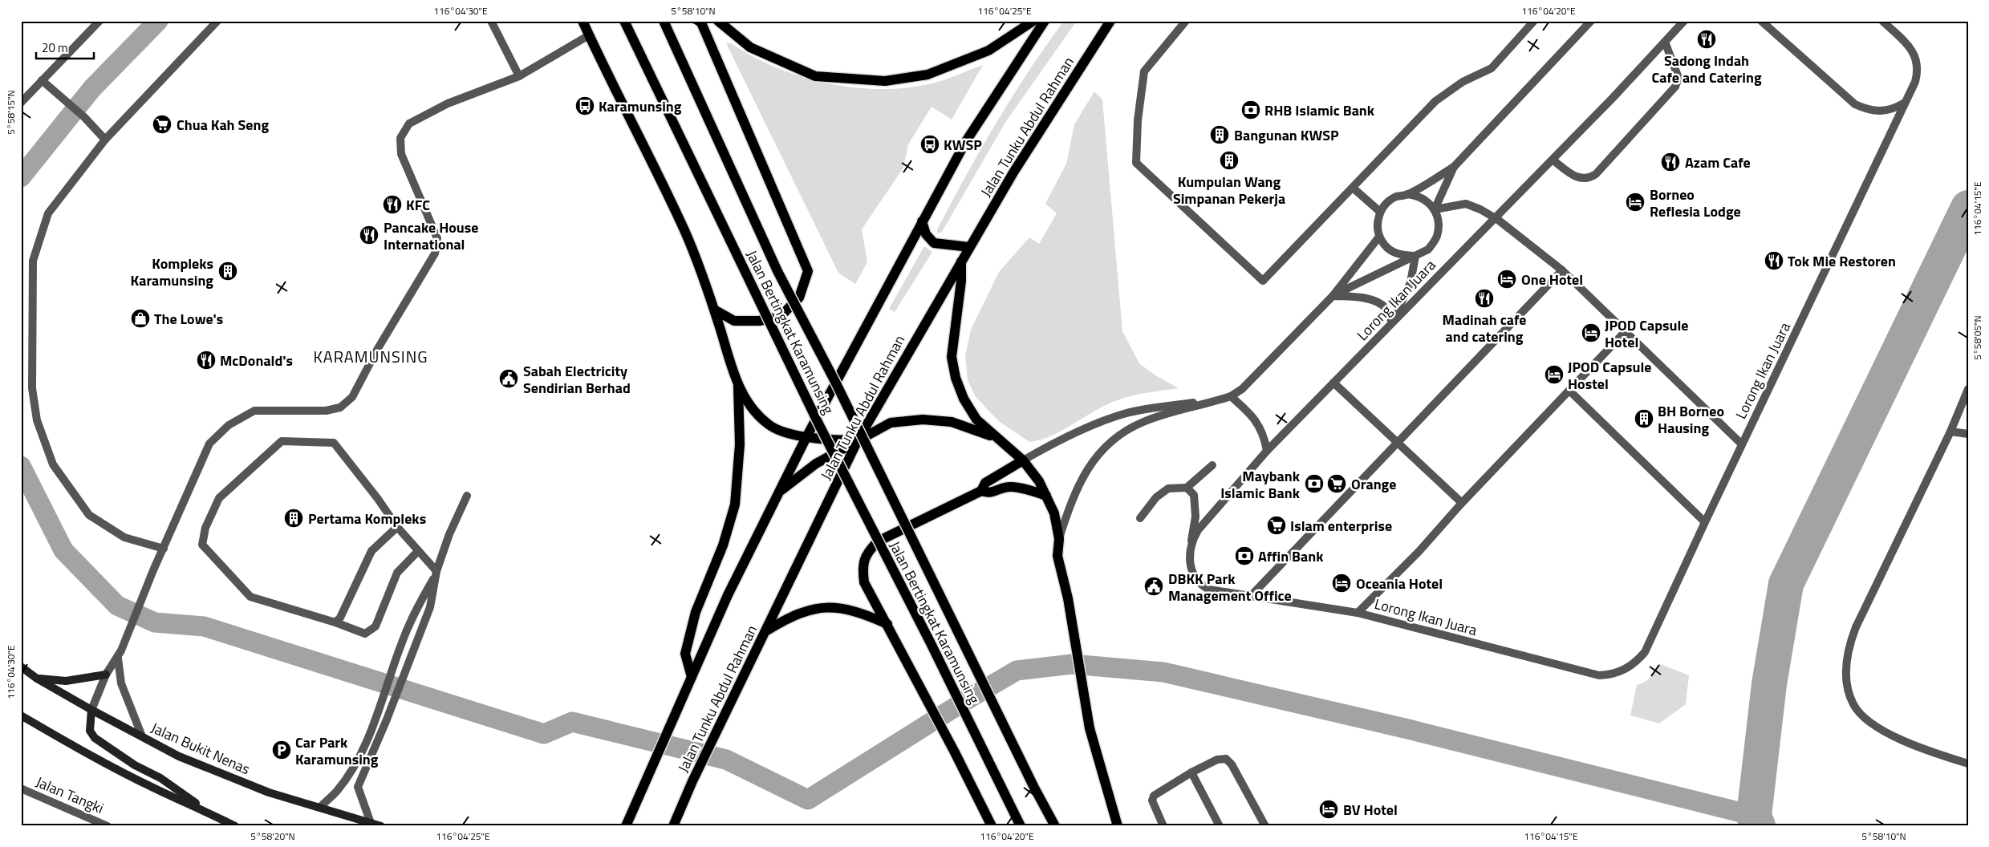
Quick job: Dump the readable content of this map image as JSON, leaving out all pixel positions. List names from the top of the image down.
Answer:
{
  "streets": {
    "main road": ["Jalan Tunku Abdul Rahman", "Jalan Bertingkat Karamunsing", "Jalan Bukit Nenas"],
    "street": ["Lorong Ikan Juara", "Jalan Tangki"]
  },
  "districts": ["KARAMUNSING"],
  "places": {
    "restaurant": [
      "Sadong Indah Cafe and Catering",
      "Azam Cafe",
      "KFC",
      "Pancake House International",
      "Tok Mie Restoren",
      "Madinah cafe and catering",
      "McDonald's"
    ],
    "bus stop": ["Karamunsing", "KWSP"],
    "bank": ["RHB Islamic Bank", "Maybank Islamic Bank", "Affin Bank"],
    "supermarket": ["Chua Kah Seng", "Orange", "Islam enterprise"],
    "building": [
      "Bangunan KWSP",
      "Kumpulan Wang Simpanan Pekerja",
      "Kompleks Karamunsing",
      "BH Borneo Hausing",
      "Pertama Kompleks"
    ],
    "hotel": [
      "Borneo Reflesia Lodge",
      "One Hotel",
      "JPOD Capsule Hotel",
      "JPOD Capsule Hostel",
      "Oceania Hotel",
      "BV Hotel"
    ],
    "shop": ["The Lowe's"],
    "public building": ["Sabah Electricity Sendirian Berhad", "DBKK Park Management Office"],
    "parking": ["Car Park Karamunsing"]
  },
  "scale_bar": "20 m",
  "coordinates": [
    "116°04'30\"E",
    "5°58'10\"N",
    "116°04'25\"E",
    "116°04'20\"E",
    "5°58'15\"N",
    "116°04'15\"E",
    "5°58'05\"N",
    "5°58'20\"N"
  ]
}
